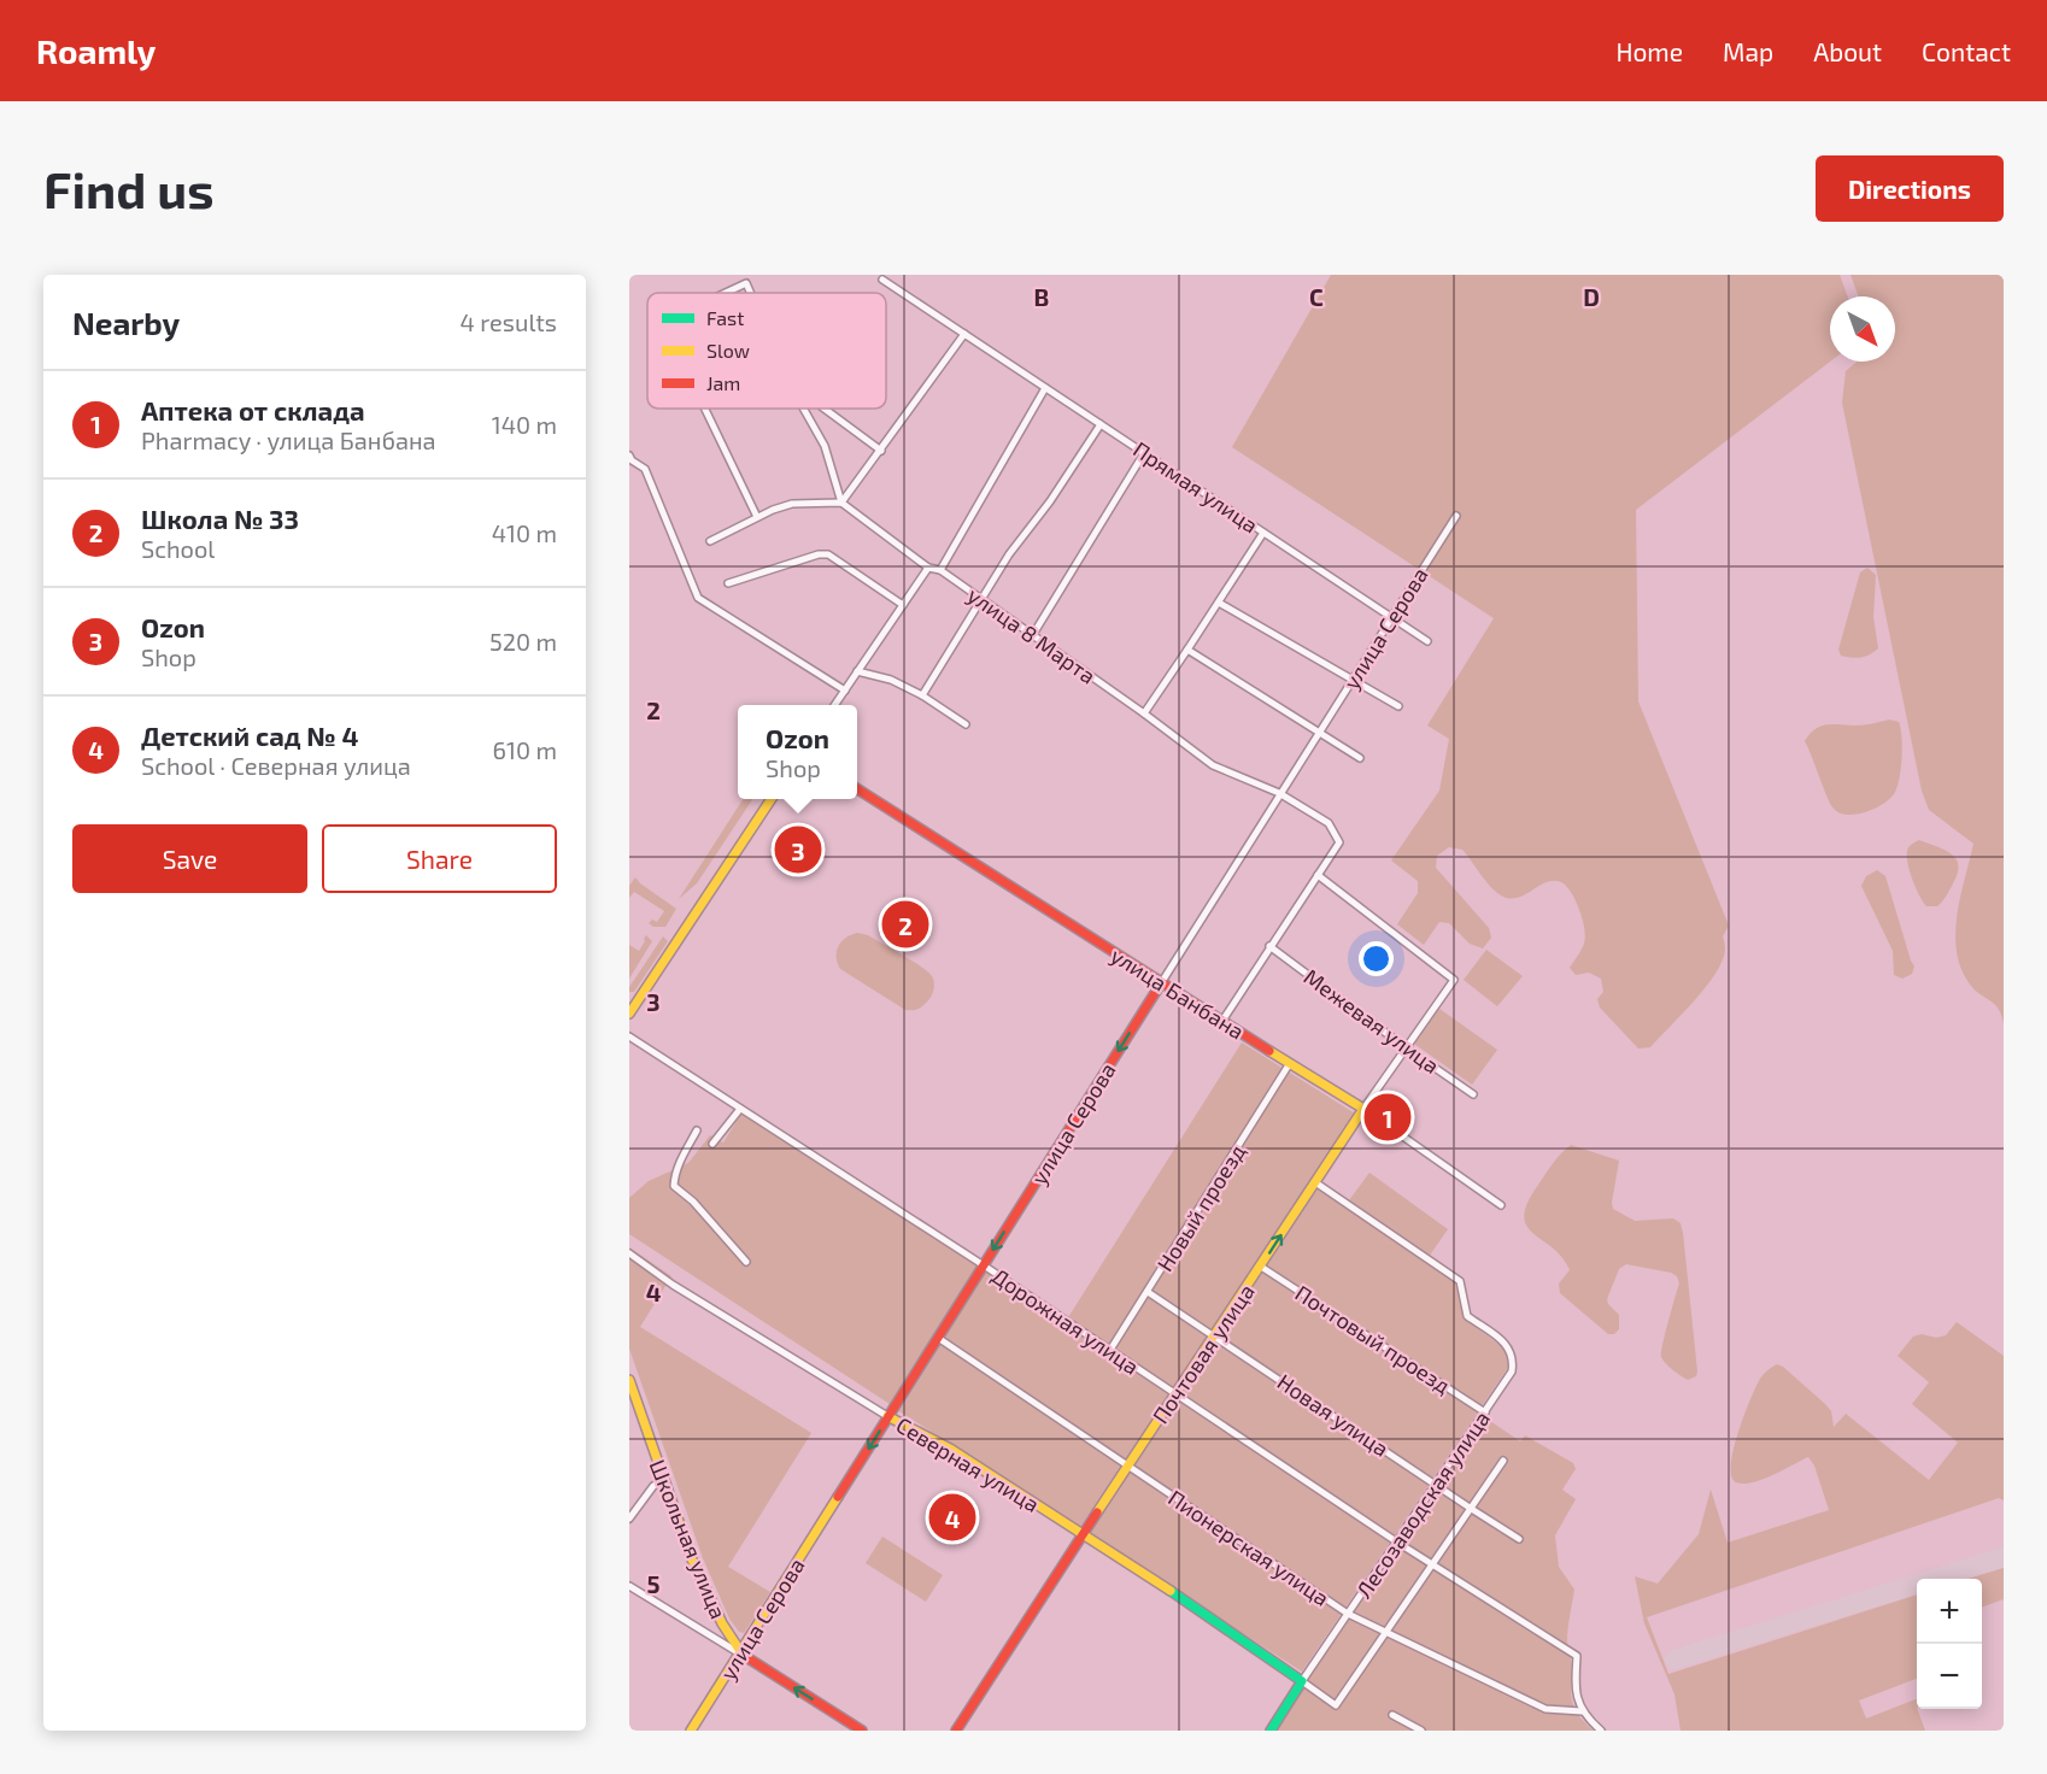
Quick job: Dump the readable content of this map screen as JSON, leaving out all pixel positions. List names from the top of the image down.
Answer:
{
  "streets": {
    "street": [
      "Прямая улица",
      "улица Серова",
      "улица 8 Марта",
      "улица Банбана",
      "Межевая улица",
      "Новый проезд",
      "Дорожная улица",
      "Почтовый проезд",
      "Почтовая улица",
      "Новая улица",
      "Северная улица",
      "Лесозаводская улица",
      "Школьная улица",
      "Пионерская улица"
    ]
  },
  "crossings": [
    ["Прямая улица", "улица Серова"],
    ["улица Серова", "улица 8 Марта"],
    ["улица Серова", "улица Банбана"],
    ["улица Серова", "Дорожная улица"],
    ["улица Серова", "Северная улица"],
    ["улица Серова", "Школьная улица"],
    ["улица Серова", "Пионерская улица"],
    ["улица 8 Марта", "Почтовая улица"],
    ["улица Банбана", "Новый проезд"],
    ["улица Банбана", "Почтовая улица"],
    ["Межевая улица", "Почтовая улица"],
    ["Новый проезд", "Дорожная улица"],
    ["Новый проезд", "Новая улица"],
    ["Дорожная улица", "Почтовая улица"],
    ["Дорожная улица", "Лесозаводская улица"],
    ["Дорожная улица", "Пионерская улица"],
    ["Почтовый проезд", "Почтовая улица"],
    ["Почтовый проезд", "Лесозаводская улица"],
    ["Почтовая улица", "Новая улица"],
    ["Почтовая улица", "Северная улица"],
    ["Почтовая улица", "Лесозаводская улица"],
    ["Почтовая улица", "Пионерская улица"],
    ["Новая улица", "Лесозаводская улица"],
    ["Северная улица", "Лесозаводская улица"],
    ["Лесозаводская улица", "Пионерская улица"]
  ],
  "one_way": ["улица Серова"],
  "legend": ["Fast", "Slow", "Jam"],
  "north": "bottom right",
  "page": {
    "header": "Roamly",
    "nav": [
      "Home",
      "Map",
      "About",
      "Contact"
    ],
    "buttons": [
      "Directions",
      ["Save", "Share"]
    ],
    "title": "Find us",
    "heading": ["Nearby", "4 results"],
    "list": [
      {
        "mark": "1",
        "name": "Аптека от склада",
        "note": "Pharmacy · улица Банбана",
        "value": "140 m"
      },
      {
        "mark": "2",
        "name": "Школа № 33",
        "note": "School",
        "value": "410 m"
      },
      {
        "mark": "3",
        "name": "Ozon",
        "note": "Shop",
        "value": "520 m"
      },
      {
        "mark": "4",
        "name": "Детский сад № 4",
        "note": "School · Северная улица",
        "value": "610 m"
      }
    ],
    "popup": ["Ozon", "Shop"],
    "pins": [
      "3",
      "2",
      "1",
      "4"
    ],
    "map_buttons": ["+", "−"]
  },
  "grid": {
    "columns": ["B", "C", "D"],
    "rows": [
      "2",
      "3",
      "4",
      "5"
    ]
  }
}
